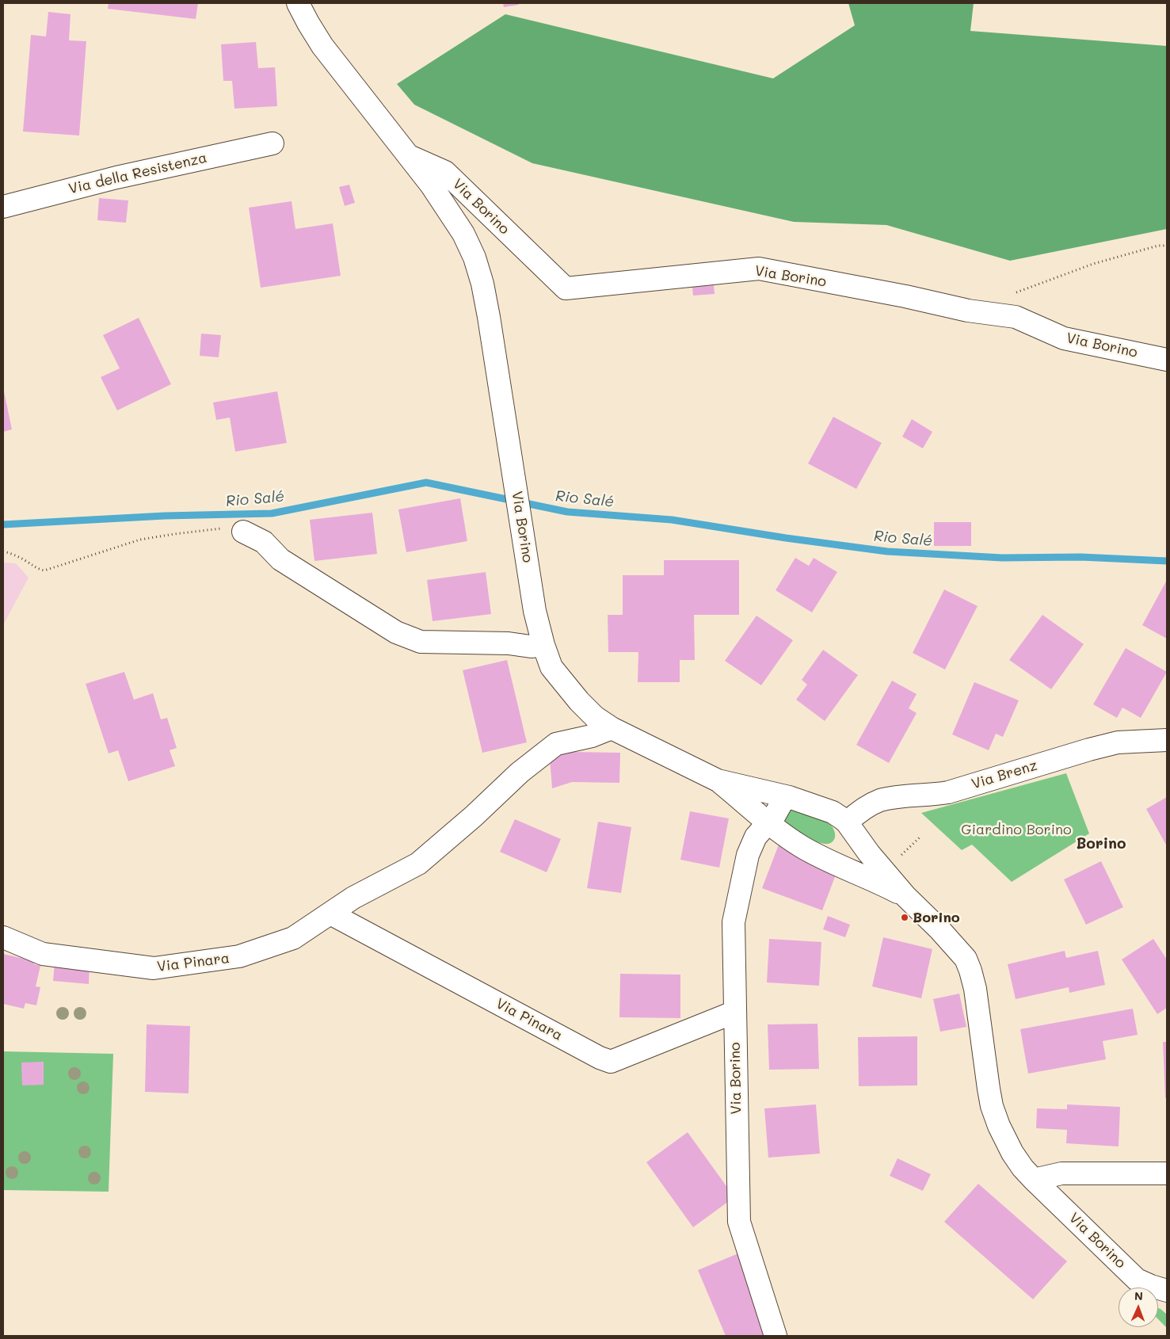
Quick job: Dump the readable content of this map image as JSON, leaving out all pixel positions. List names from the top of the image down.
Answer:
{
  "streets": {
    "street": [
      "Via della Resistenza",
      "Via Borino",
      "Via Brenz",
      "Via Pinara"
    ]
  },
  "crossings": [
    ["Via Borino", "Via Brenz"],
    ["Via Borino", "Via Pinara"]
  ],
  "districts": ["Borino"],
  "water": ["Rio Salé"],
  "parks": ["Giardino Borino"],
  "places": ["Borino"],
  "north": "top"
}
